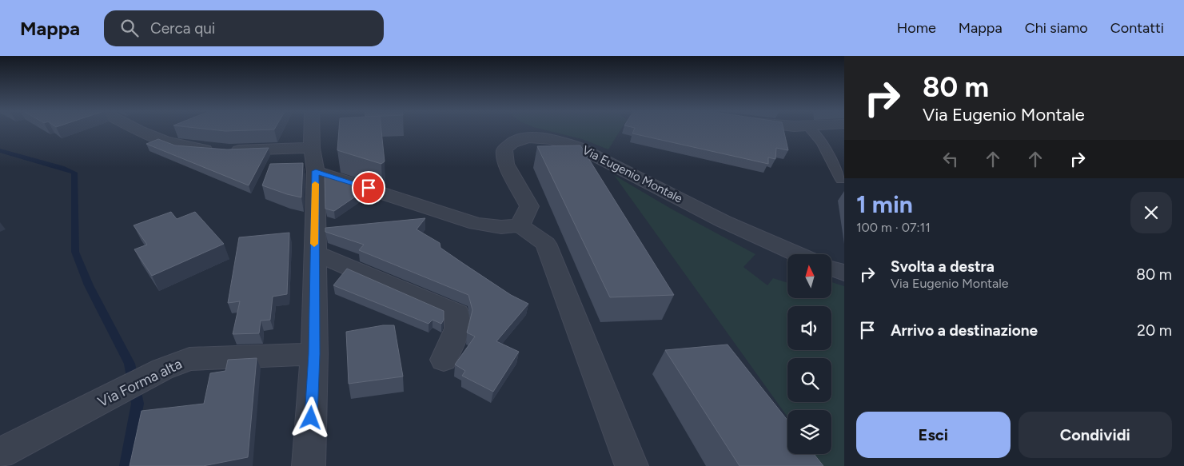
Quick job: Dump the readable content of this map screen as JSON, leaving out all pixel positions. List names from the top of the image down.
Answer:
{
  "streets": {
    "street": ["Via Eugenio Montale", "Via Forma alta"]
  },
  "north": "top",
  "page": {
    "header": "Mappa",
    "search": "Cerca qui",
    "nav": [
      "Home",
      "Mappa",
      "Chi siamo",
      "Contatti"
    ],
    "turn": ["80 m", "Via Eugenio Montale"],
    "heading": ["1 min", "100 m · 07:11"],
    "list": [
      {
        "name": "Svolta a destra",
        "note": "Via Eugenio Montale",
        "value": "80 m"
      },
      {
        "name": "Arrivo a destinazione",
        "value": "20 m"
      }
    ],
    "buttons": ["Esci", "Condividi"]
  }
}
